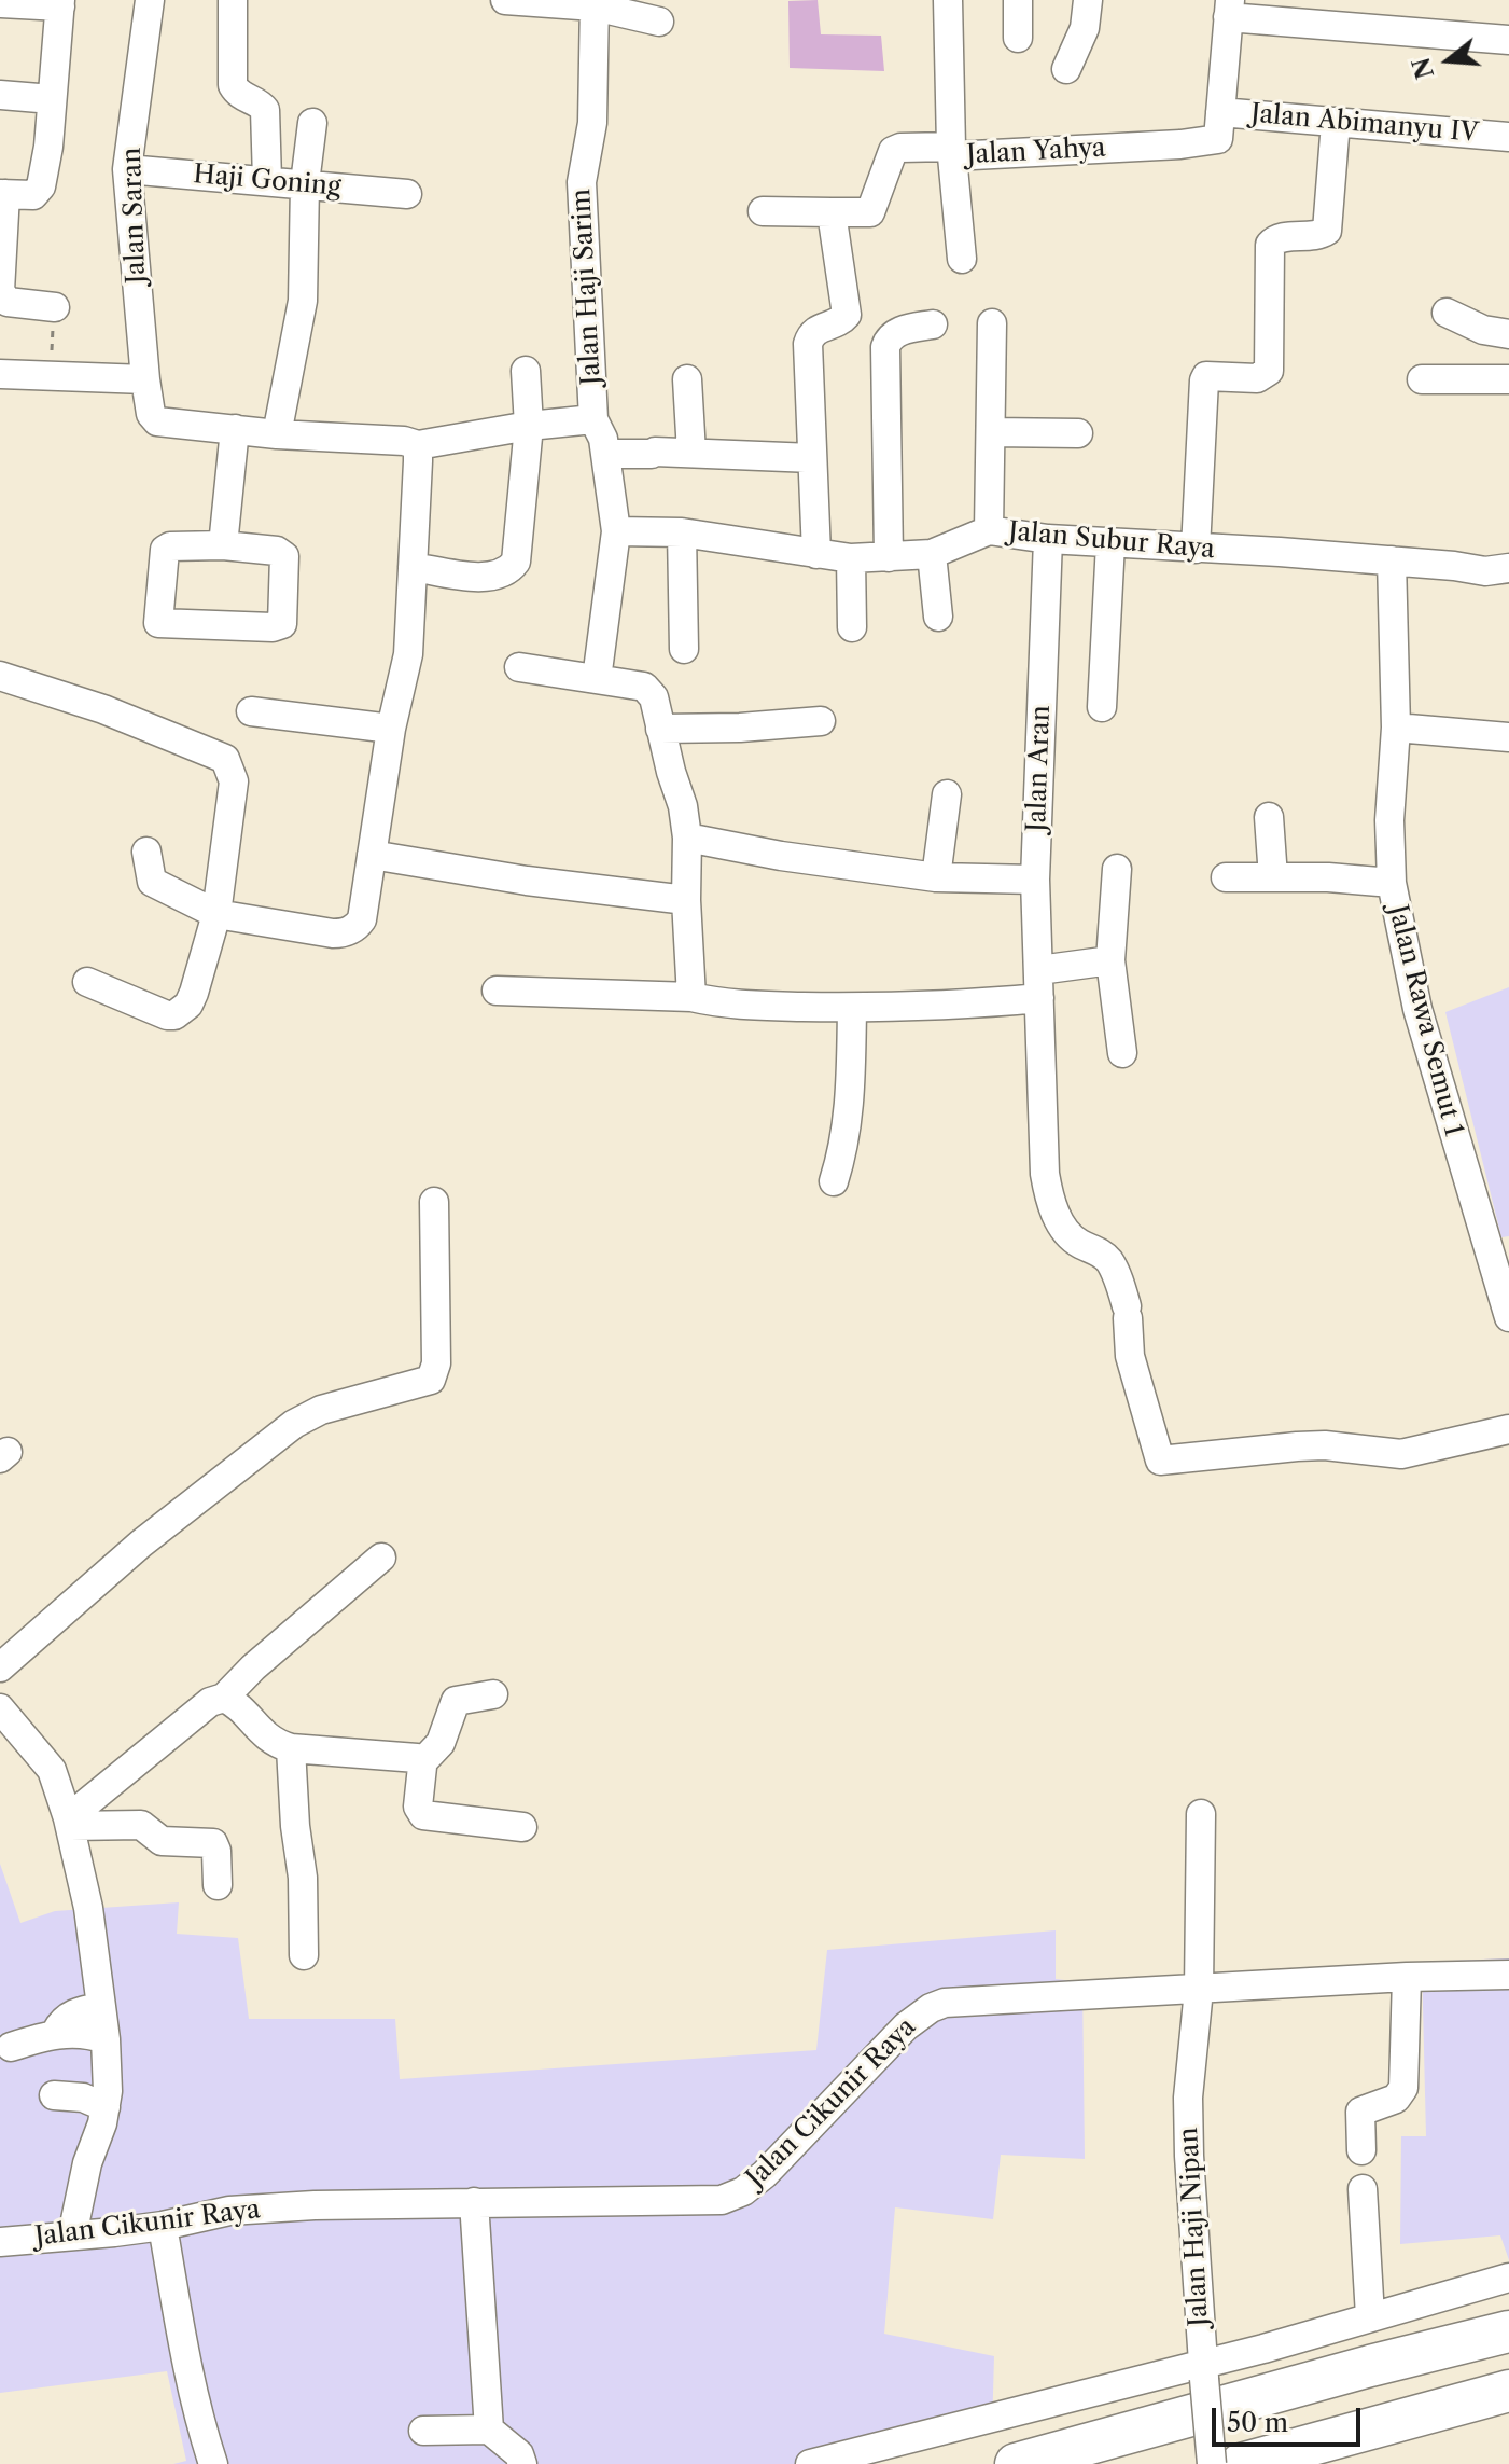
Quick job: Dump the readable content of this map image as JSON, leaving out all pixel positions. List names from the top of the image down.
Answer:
{
  "streets": {
    "street": [
      "Jalan Abimanyu IV",
      "Jalan Yahya",
      "Haji Goning",
      "Jalan Saran",
      "Jalan Haji Sarim",
      "Jalan Subur Raya",
      "Jalan Aran",
      "Jalan Rawa Semut 1",
      "Jalan Cikunir Raya",
      "Jalan Haji Nipan"
    ]
  },
  "crossings": [
    ["Jalan Abimanyu IV", "Jalan Yahya"],
    ["Haji Goning", "Jalan Saran"],
    ["Jalan Haji Sarim", "Jalan Subur Raya"],
    ["Jalan Subur Raya", "Jalan Aran"],
    ["Jalan Subur Raya", "Jalan Rawa Semut 1"],
    ["Jalan Cikunir Raya", "Jalan Haji Nipan"]
  ],
  "scale_bar": "50 m",
  "north": "left"
}
